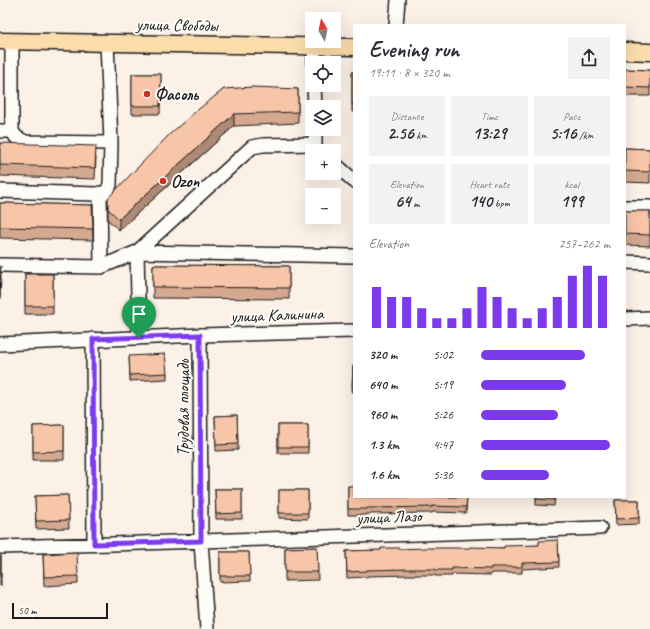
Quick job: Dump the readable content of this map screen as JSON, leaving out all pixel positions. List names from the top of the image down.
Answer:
{
  "streets": {
    "main road": ["улица Свободы"],
    "street": ["улица Калинина", "Трудовая площадь", "улица Лазо"]
  },
  "crossings": [
    ["улица Калинина", "Трудовая площадь"],
    ["Трудовая площадь", "улица Лазо"]
  ],
  "places": ["Фасоль", "Ozon"],
  "scale_bar": "50 m",
  "north": "top",
  "page": {
    "map_buttons": ["+", "−"],
    "heading": ["Evening run", "19:11 · 8 × 320 m"],
    "stats": [
      ["Distance", "2.56 km"],
      ["Time", "13:29"],
      ["Pace", "5:16 /km"],
      ["Elevation", "64 m"],
      ["Heart rate", "140 bpm"],
      ["kcal", "199"]
    ],
    "chart": ["Elevation", "257–262 m"],
    "list": [
      {
        "name": "320 m",
        "note": "5:02"
      },
      {
        "name": "640 m",
        "note": "5:19"
      },
      {
        "name": "960 m",
        "note": "5:26"
      },
      {
        "name": "1.3 km",
        "note": "4:47"
      },
      {
        "name": "1.6 km",
        "note": "5:36"
      }
    ],
    "scale": "50 m"
  }
}
